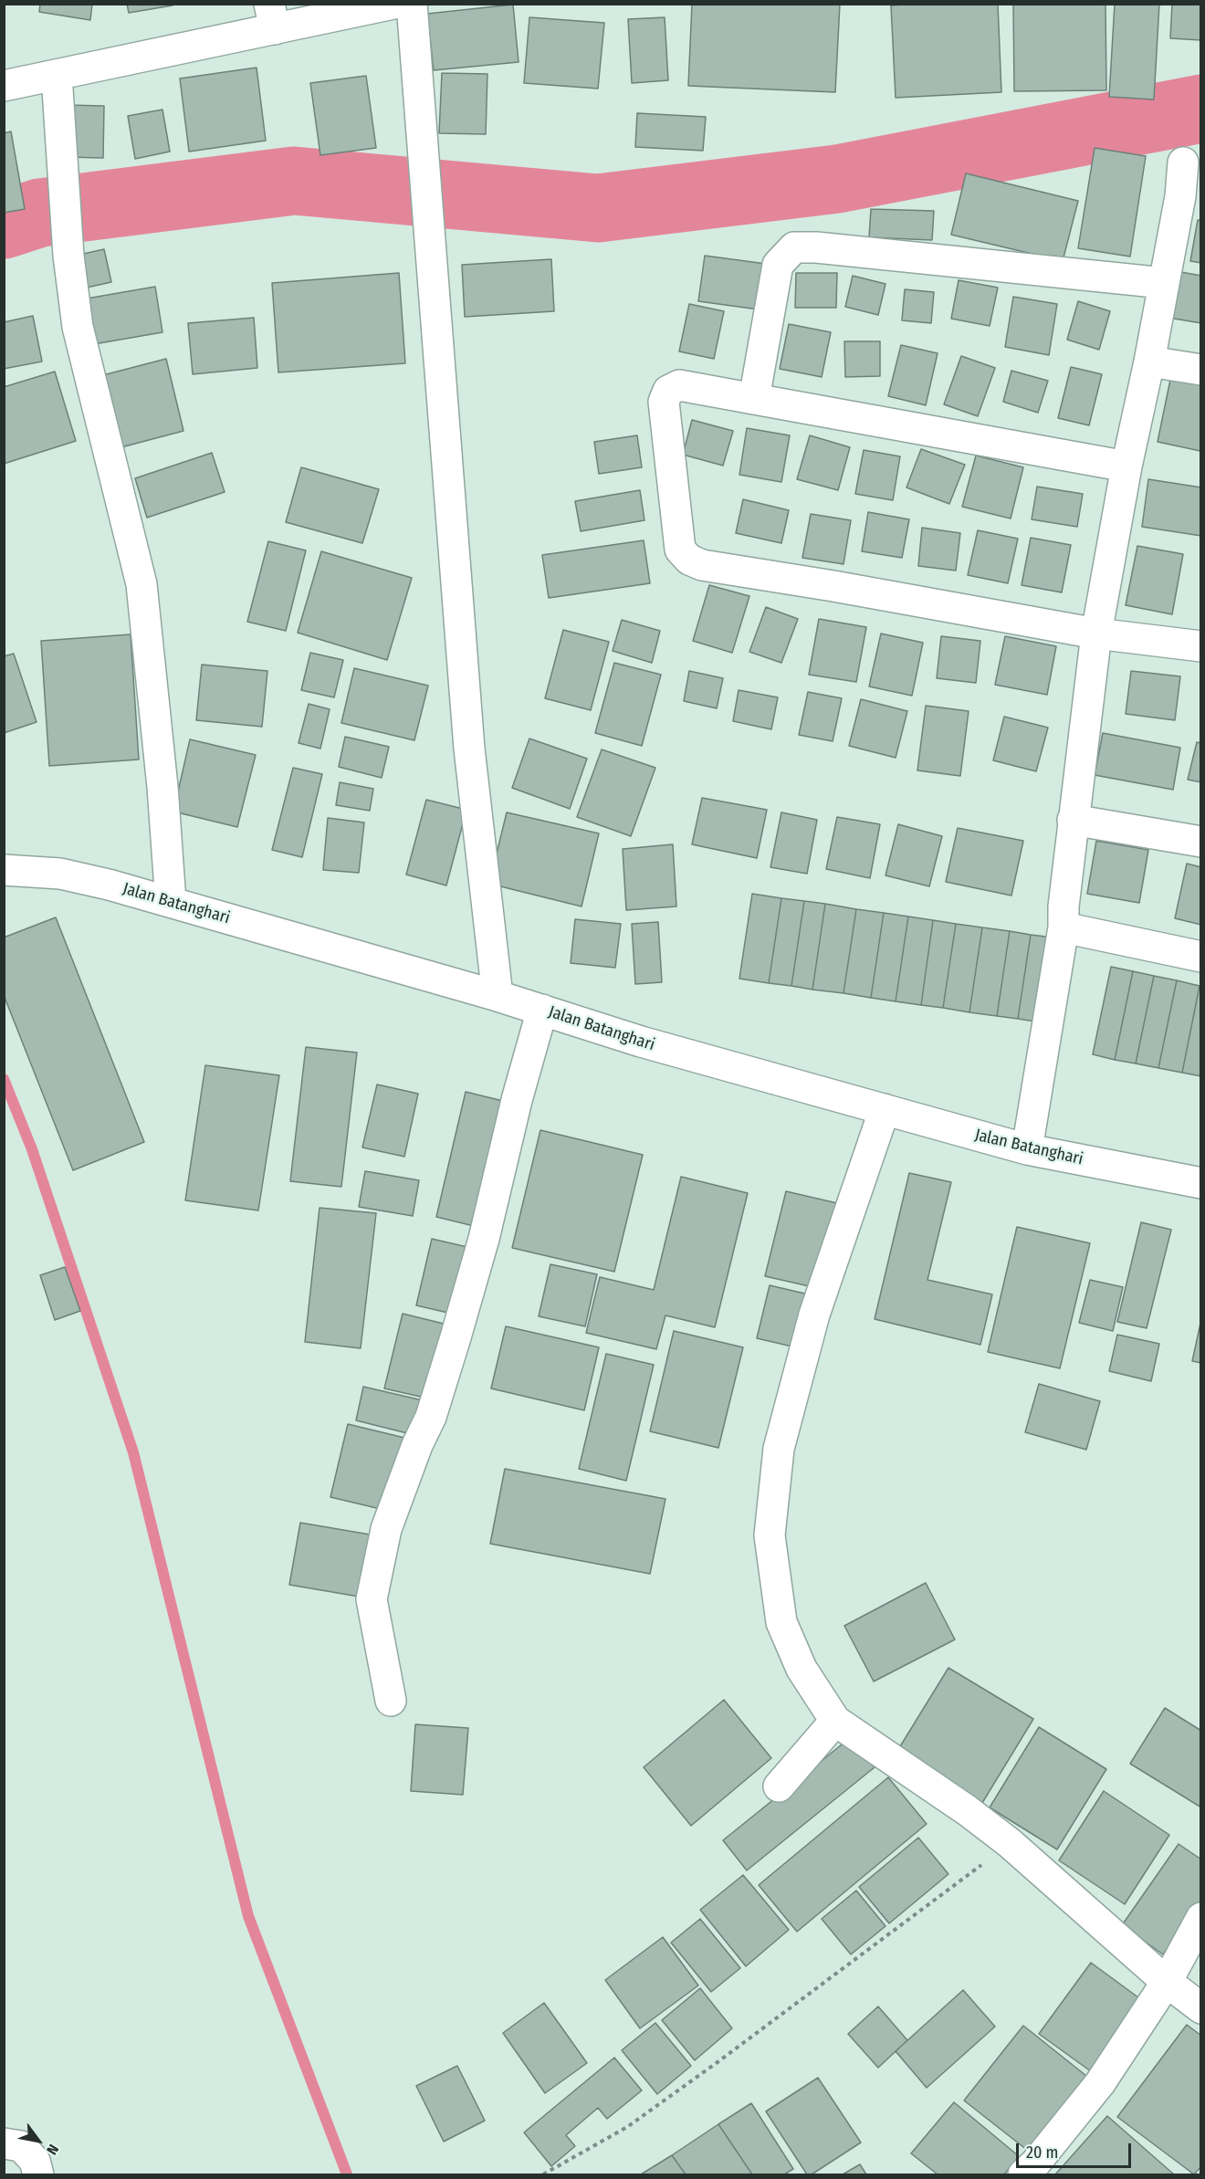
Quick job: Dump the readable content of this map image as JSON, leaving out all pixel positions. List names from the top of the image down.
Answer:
{
  "streets": {
    "street": ["Jalan Batanghari"]
  },
  "scale_bar": "20 m",
  "north": "bottom right"
}
